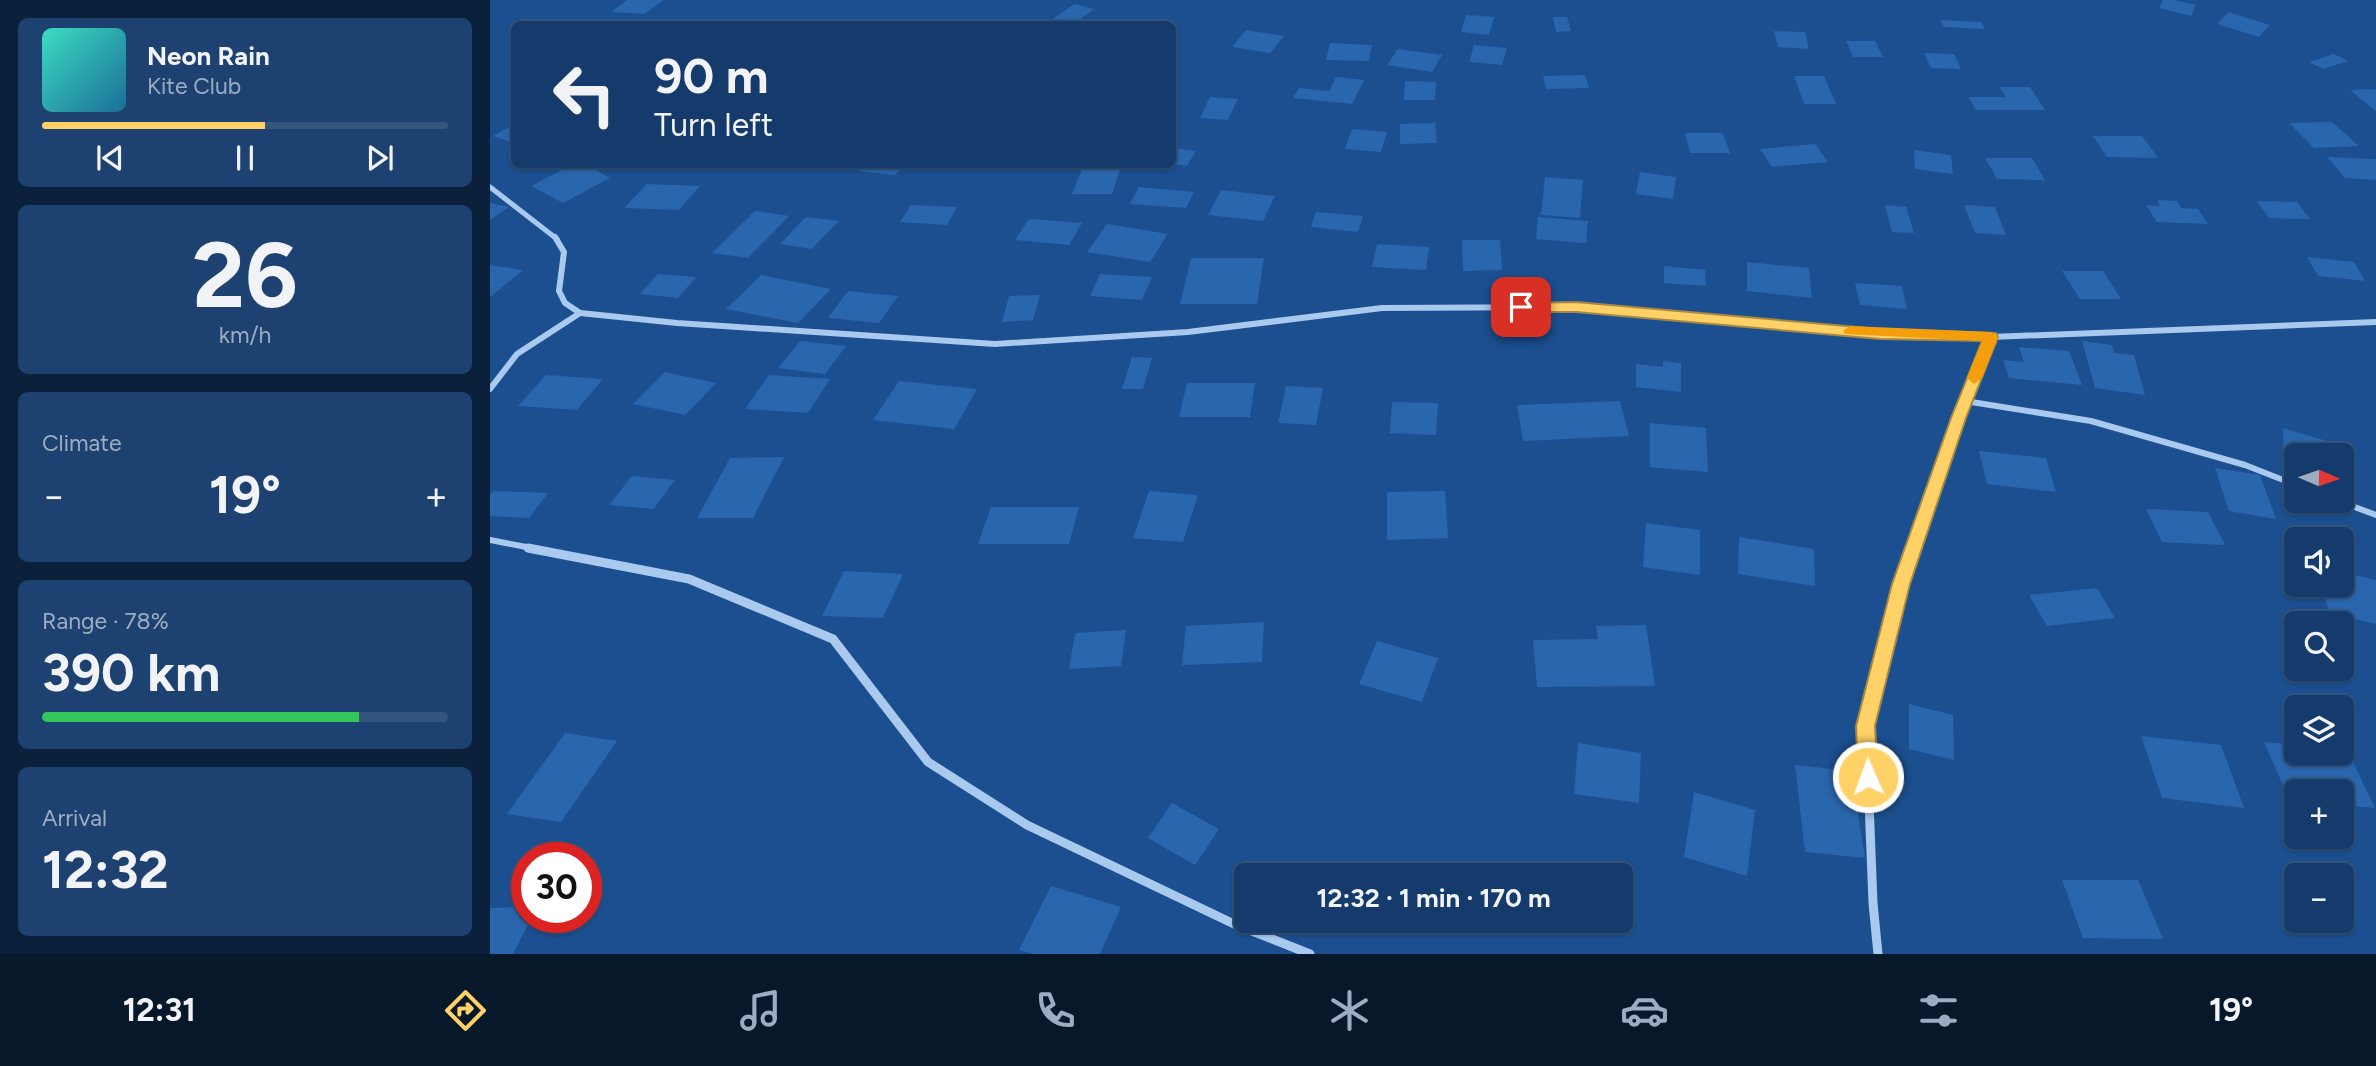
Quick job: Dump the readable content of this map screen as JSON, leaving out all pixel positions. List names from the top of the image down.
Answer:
{
  "north": "right",
  "page": {
    "turn": ["90 m", "Turn left"],
    "song": ["Neon Rain", "Kite Club"],
    "tile": [
      ["26", "km/h"],
      "Climate",
      ["Range · 78%", "390 km"],
      ["Arrival", "12:32"]
    ],
    "map_buttons": ["+", "−"],
    "heat": ["−", "19°", "+"],
    "limit": "30",
    "trip": "12:32 · 1 min · 170 m",
    "tabs": ["12:31", "19°"]
  }
}
